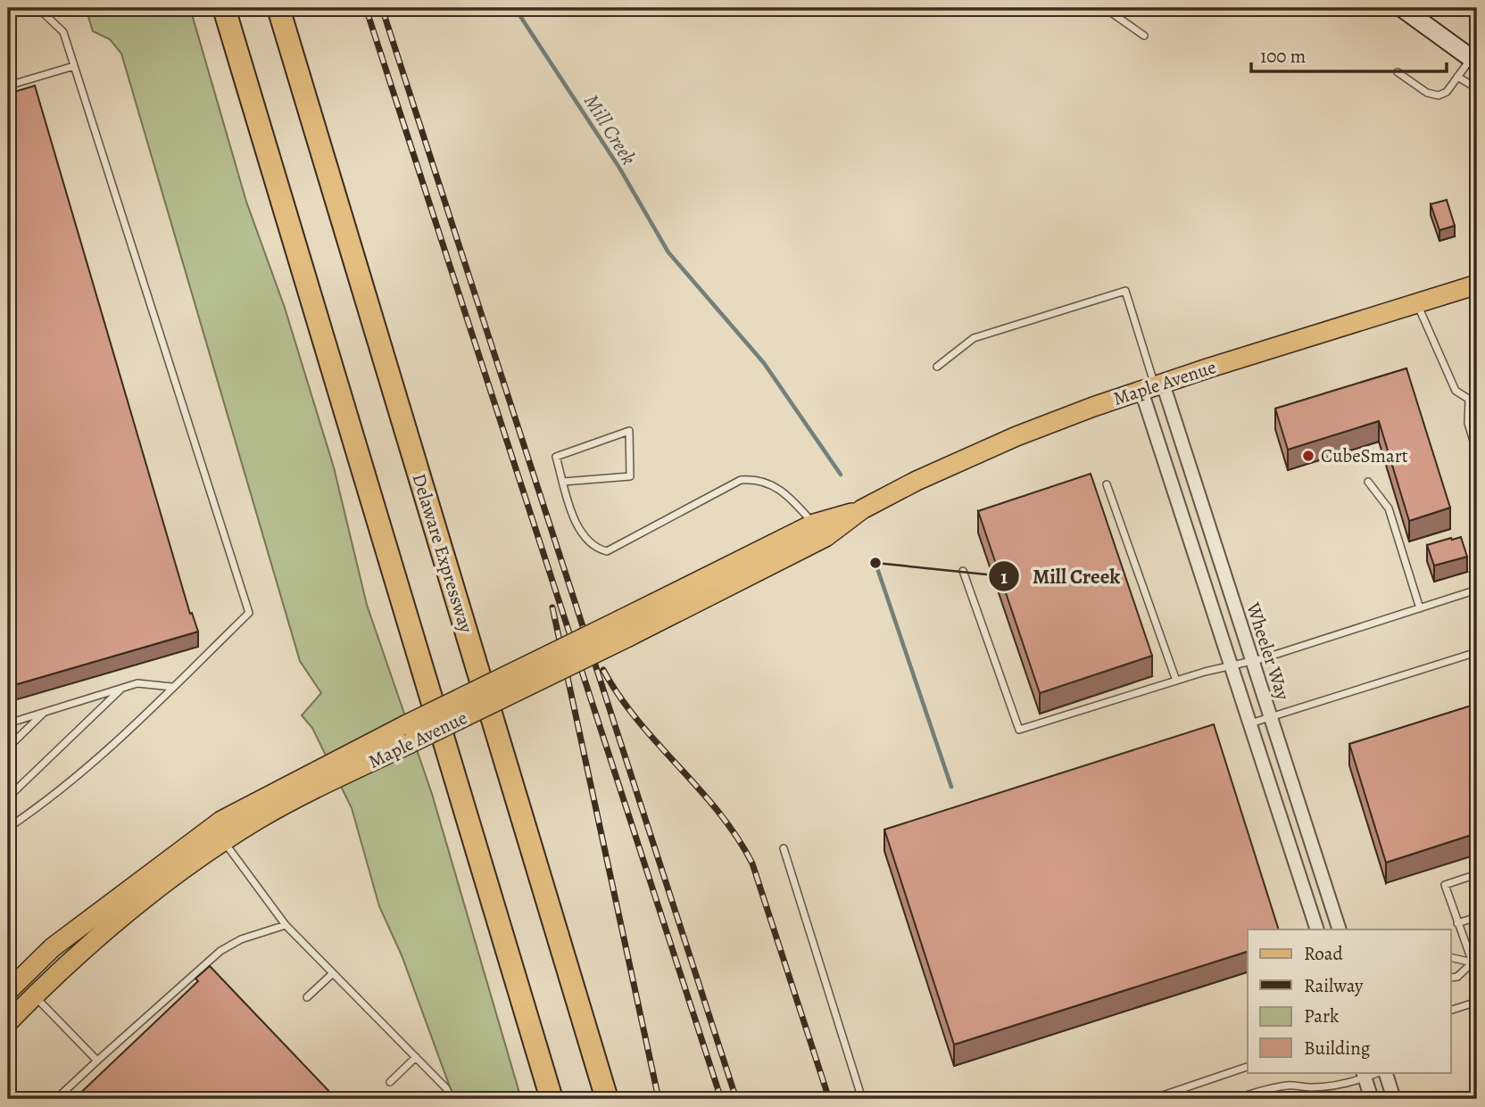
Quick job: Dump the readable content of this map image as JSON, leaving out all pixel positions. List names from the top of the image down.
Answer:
{
  "streets": {
    "highway": ["Delaware Expressway"],
    "main road": ["Maple Avenue"],
    "street": ["Wheeler Way"]
  },
  "crossings": [
    ["Maple Avenue", "Wheeler Way"]
  ],
  "water": ["Mill Creek"],
  "places": ["CubeSmart", "Mill Creek"],
  "legend": [
    "Road",
    "Railway",
    "Park",
    "Building"
  ],
  "scale_bar": "100 m"
}
